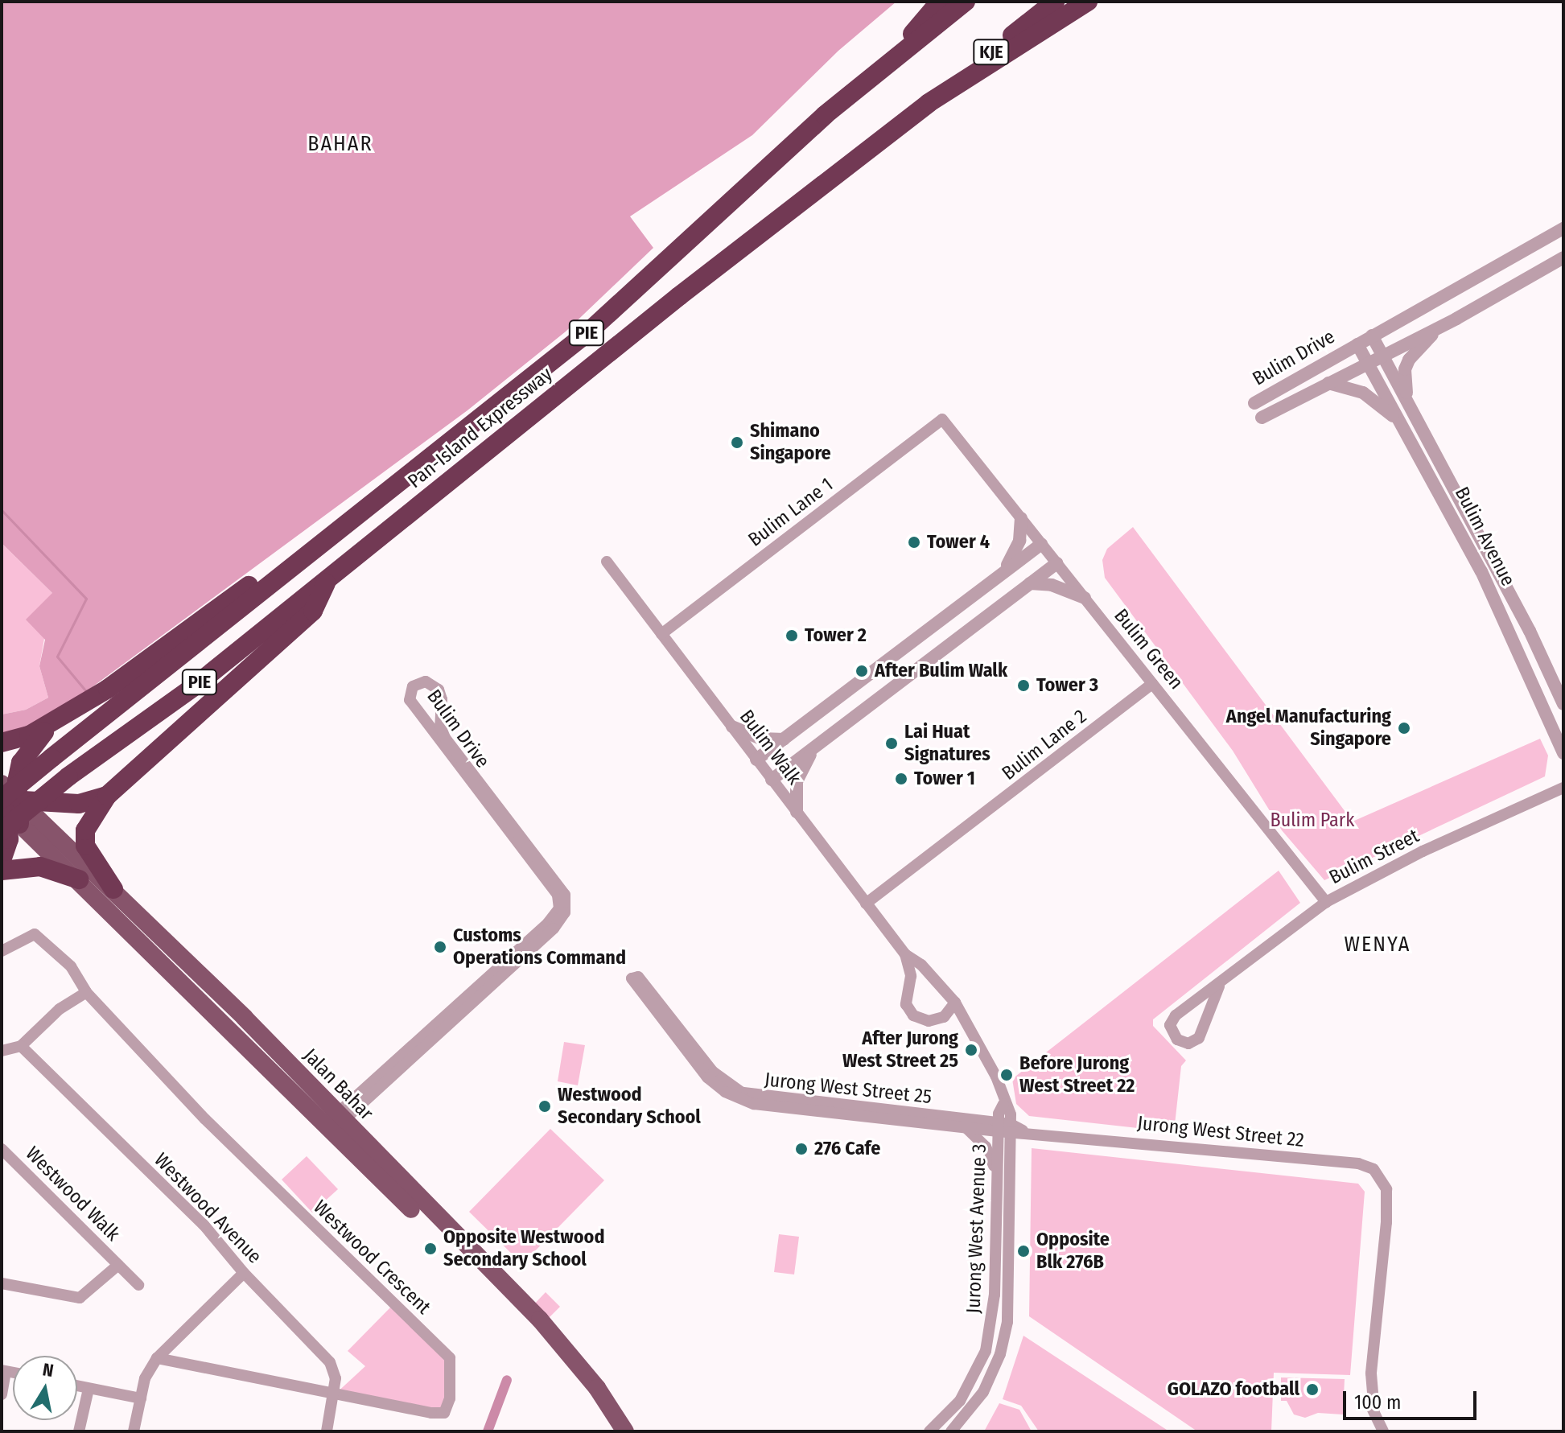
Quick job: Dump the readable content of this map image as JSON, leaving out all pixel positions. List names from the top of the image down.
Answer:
{
  "streets": {
    "highway": ["KJE", "PIE", "Pan-Island Expressway"],
    "main road": ["Jalan Bahar"],
    "street": [
      "Bulim Drive",
      "Bulim Lane 1",
      "Bulim Avenue",
      "Bulim Green",
      "Bulim Lane 2",
      "Bulim Walk",
      "Bulim Street",
      "Jurong West Street 25",
      "Jurong West Street 22",
      "Westwood Walk",
      "Westwood Avenue",
      "Jurong West Avenue 3",
      "Westwood Crescent"
    ]
  },
  "crossings": [
    ["KJE", "Pan-Island Expressway"],
    ["Bulim Drive", "Bulim Avenue"],
    ["Bulim Drive", "Jalan Bahar"],
    ["Pan-Island Expressway", "Jalan Bahar"],
    ["Bulim Lane 1", "Bulim Green"],
    ["Bulim Lane 1", "Bulim Walk"],
    ["Bulim Green", "Bulim Lane 2"],
    ["Bulim Green", "Bulim Street"],
    ["Bulim Lane 2", "Bulim Walk"],
    ["Bulim Walk", "Jurong West Street 25"],
    ["Bulim Walk", "Jurong West Street 22"],
    ["Bulim Walk", "Jurong West Avenue 3"],
    ["Jurong West Street 25", "Jurong West Street 22"],
    ["Jurong West Street 25", "Jurong West Avenue 3"],
    ["Jurong West Street 22", "Jurong West Avenue 3"],
    ["Westwood Avenue", "Westwood Crescent"]
  ],
  "districts": ["BAHAR", "WENYA"],
  "parks": ["Bulim Park"],
  "places": [
    "Shimano Singapore",
    "Tower 4",
    "Tower 2",
    "After Bulim Walk",
    "Tower 3",
    "Angel Manufacturing Singapore",
    "Lai Huat Signatures",
    "Tower 1",
    "Customs Operations Command",
    "After Jurong West Street 25",
    "Before Jurong West Street 22",
    "Westwood Secondary School",
    "276 Cafe",
    "Opposite Westwood Secondary School",
    "Opposite Blk 276B",
    "GOLAZO football"
  ],
  "scale_bar": "100 m",
  "north": "top"
}
